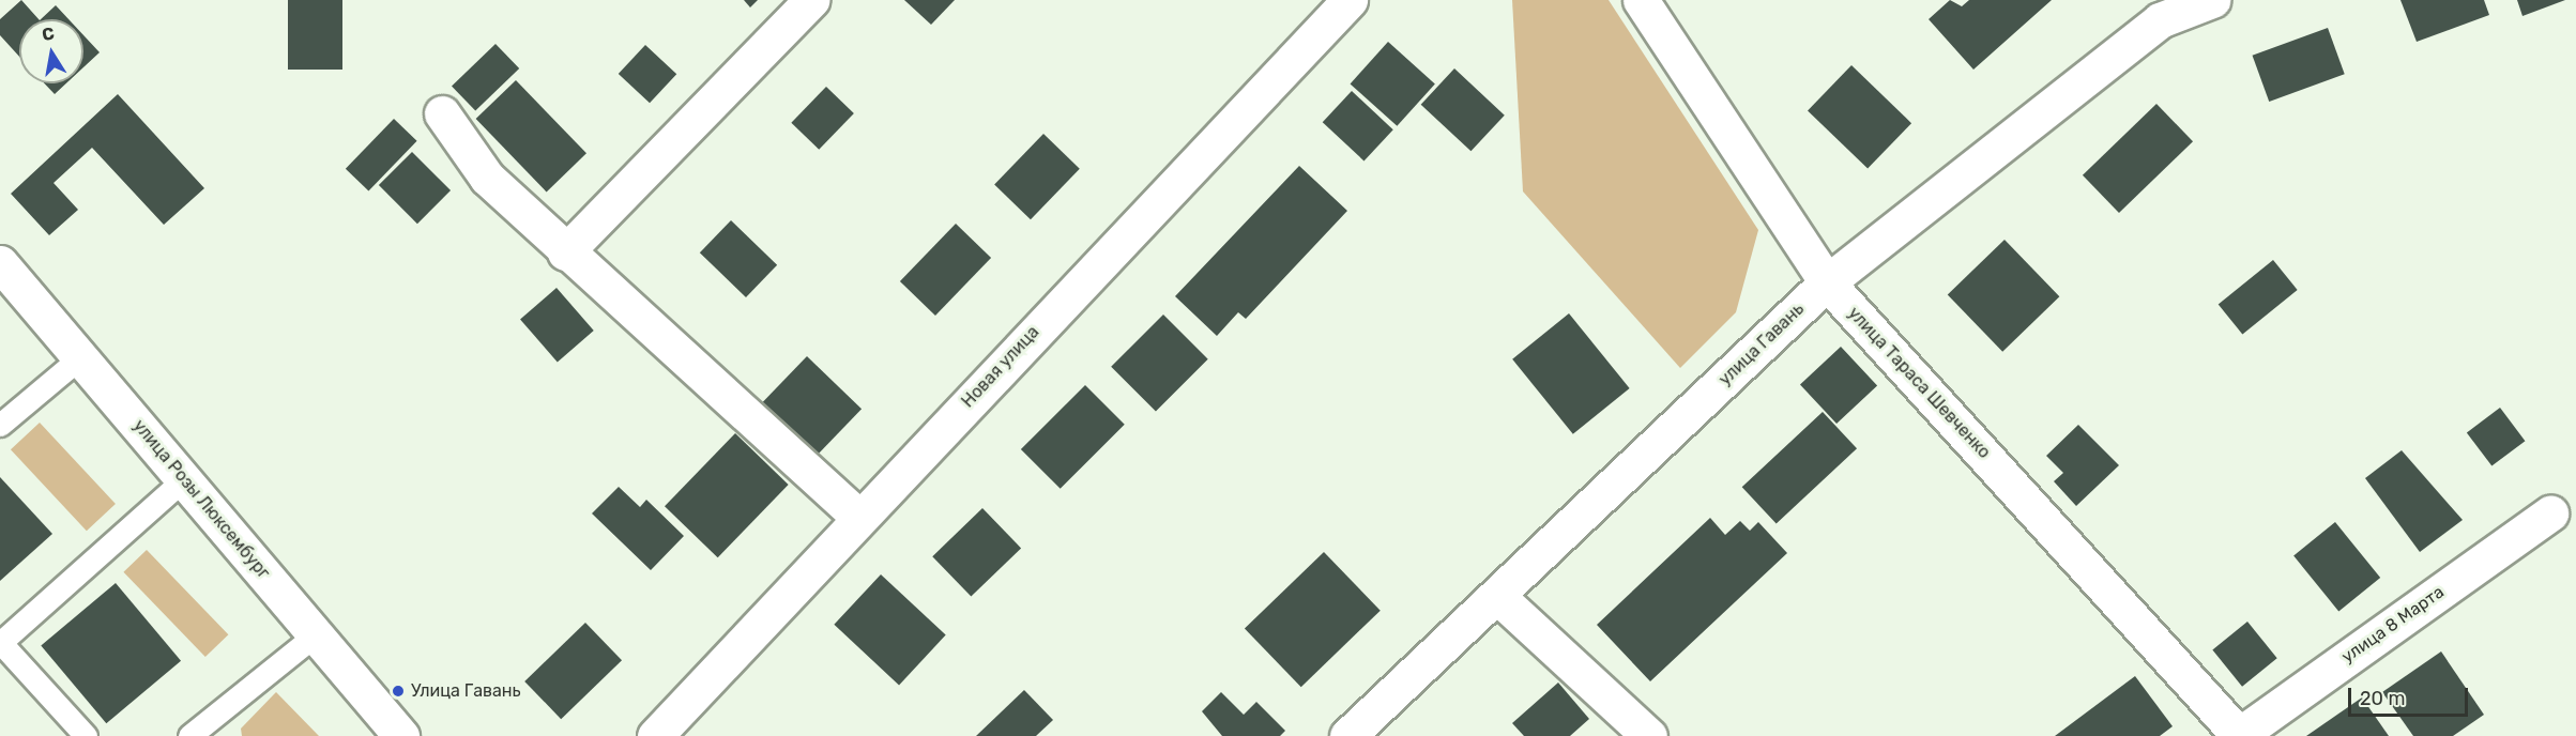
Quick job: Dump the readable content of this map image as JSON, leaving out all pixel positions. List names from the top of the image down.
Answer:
{
  "streets": {
    "street": [
      "улица Гавань",
      "Новая улица",
      "улица Тараса Шевченко",
      "улица Розы Люксембург",
      "улица 8 Марта"
    ]
  },
  "crossings": [
    ["улица Гавань", "улица Тараса Шевченко"],
    ["улица Тараса Шевченко", "улица 8 Марта"]
  ],
  "places": ["Улица Гавань"],
  "scale_bar": "20 m",
  "north": "top"
}
